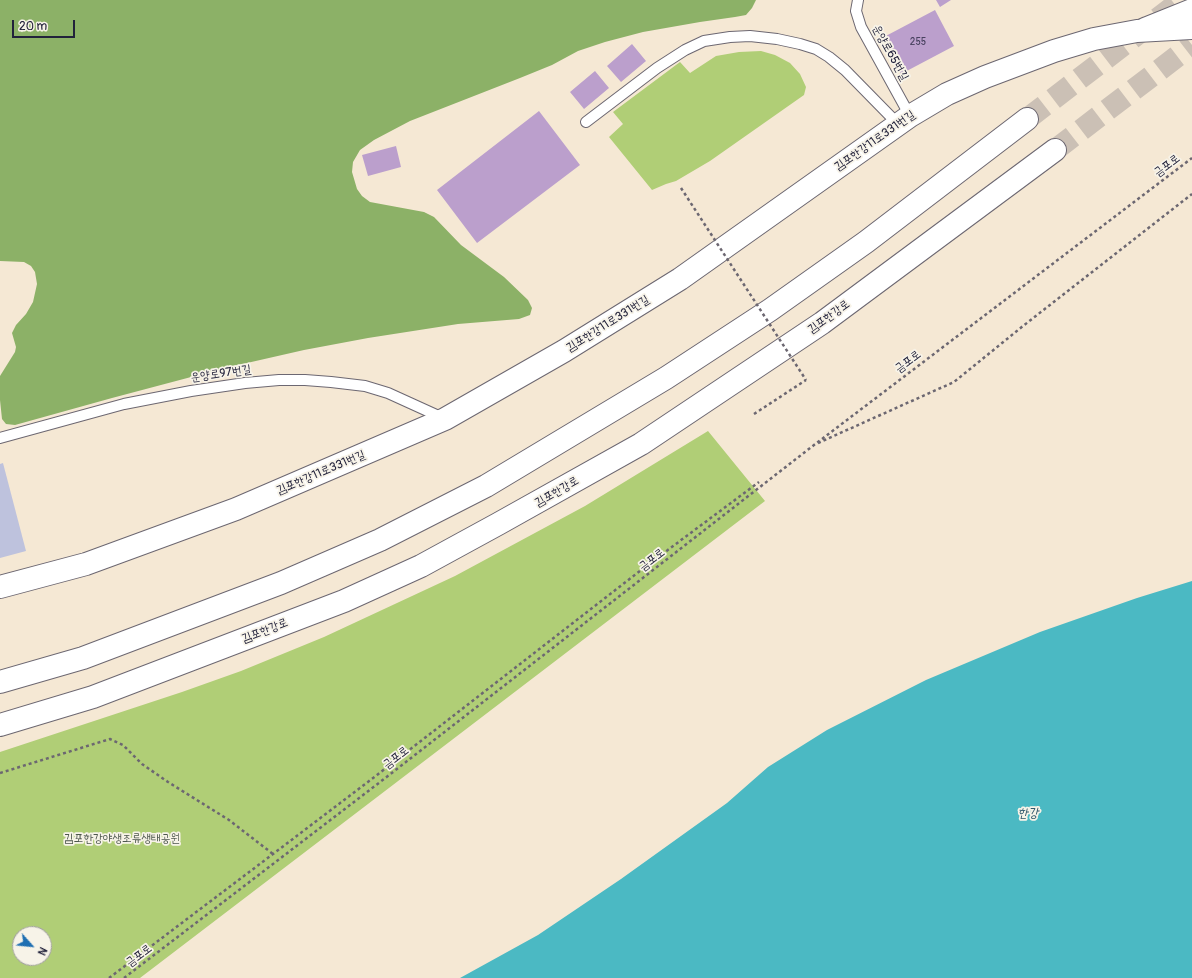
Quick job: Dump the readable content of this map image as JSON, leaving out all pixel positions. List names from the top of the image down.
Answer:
{
  "streets": {
    "main road": ["김포한강11로331번길", "김포한강로"],
    "lane": ["운양로65번길", "운양로97번길"],
    "path": ["금포로"]
  },
  "crossings": [
    ["운양로65번길", "김포한강11로331번길"],
    ["김포한강11로331번길", "운양로97번길"]
  ],
  "water": ["한강"],
  "parks": ["김포한강야생조류생태공원"],
  "house_numbers": ["255"],
  "scale_bar": "20 m",
  "north": "bottom right"
}
